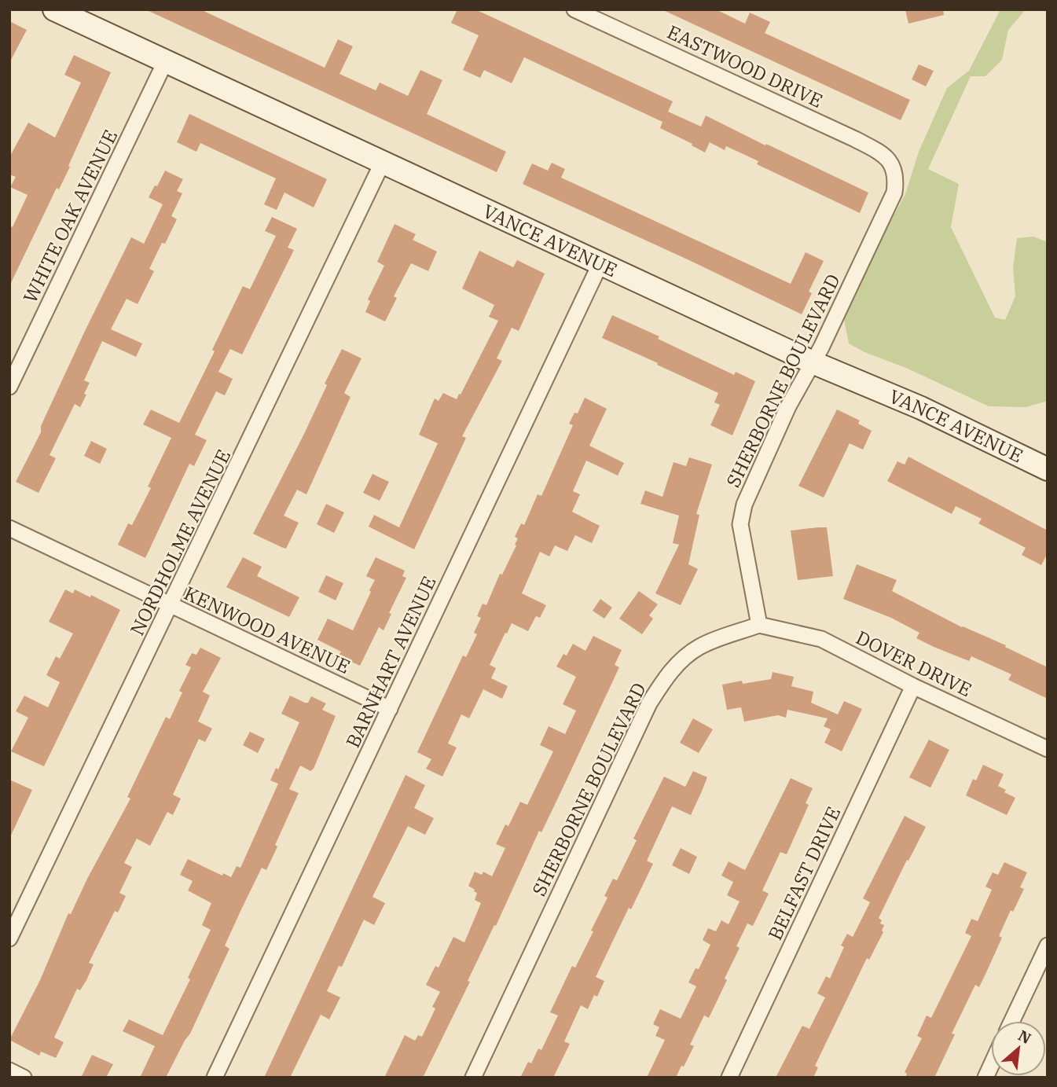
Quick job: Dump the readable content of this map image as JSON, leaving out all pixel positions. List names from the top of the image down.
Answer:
{
  "streets": {
    "street": [
      "EASTWOOD DRIVE",
      "WHITE OAK AVENUE",
      "VANCE AVENUE",
      "SHERBORNE BOULEVARD",
      "NORDHOLME AVENUE",
      "KENWOOD AVENUE",
      "BARNHART AVENUE",
      "DOVER DRIVE",
      "BELFAST DRIVE"
    ]
  },
  "crossings": [
    ["EASTWOOD DRIVE", "SHERBORNE BOULEVARD"],
    ["WHITE OAK AVENUE", "VANCE AVENUE"],
    ["VANCE AVENUE", "SHERBORNE BOULEVARD"],
    ["VANCE AVENUE", "NORDHOLME AVENUE"],
    ["VANCE AVENUE", "BARNHART AVENUE"],
    ["SHERBORNE BOULEVARD", "DOVER DRIVE"],
    ["NORDHOLME AVENUE", "KENWOOD AVENUE"],
    ["KENWOOD AVENUE", "BARNHART AVENUE"],
    ["DOVER DRIVE", "BELFAST DRIVE"]
  ],
  "north": "top right"
}
